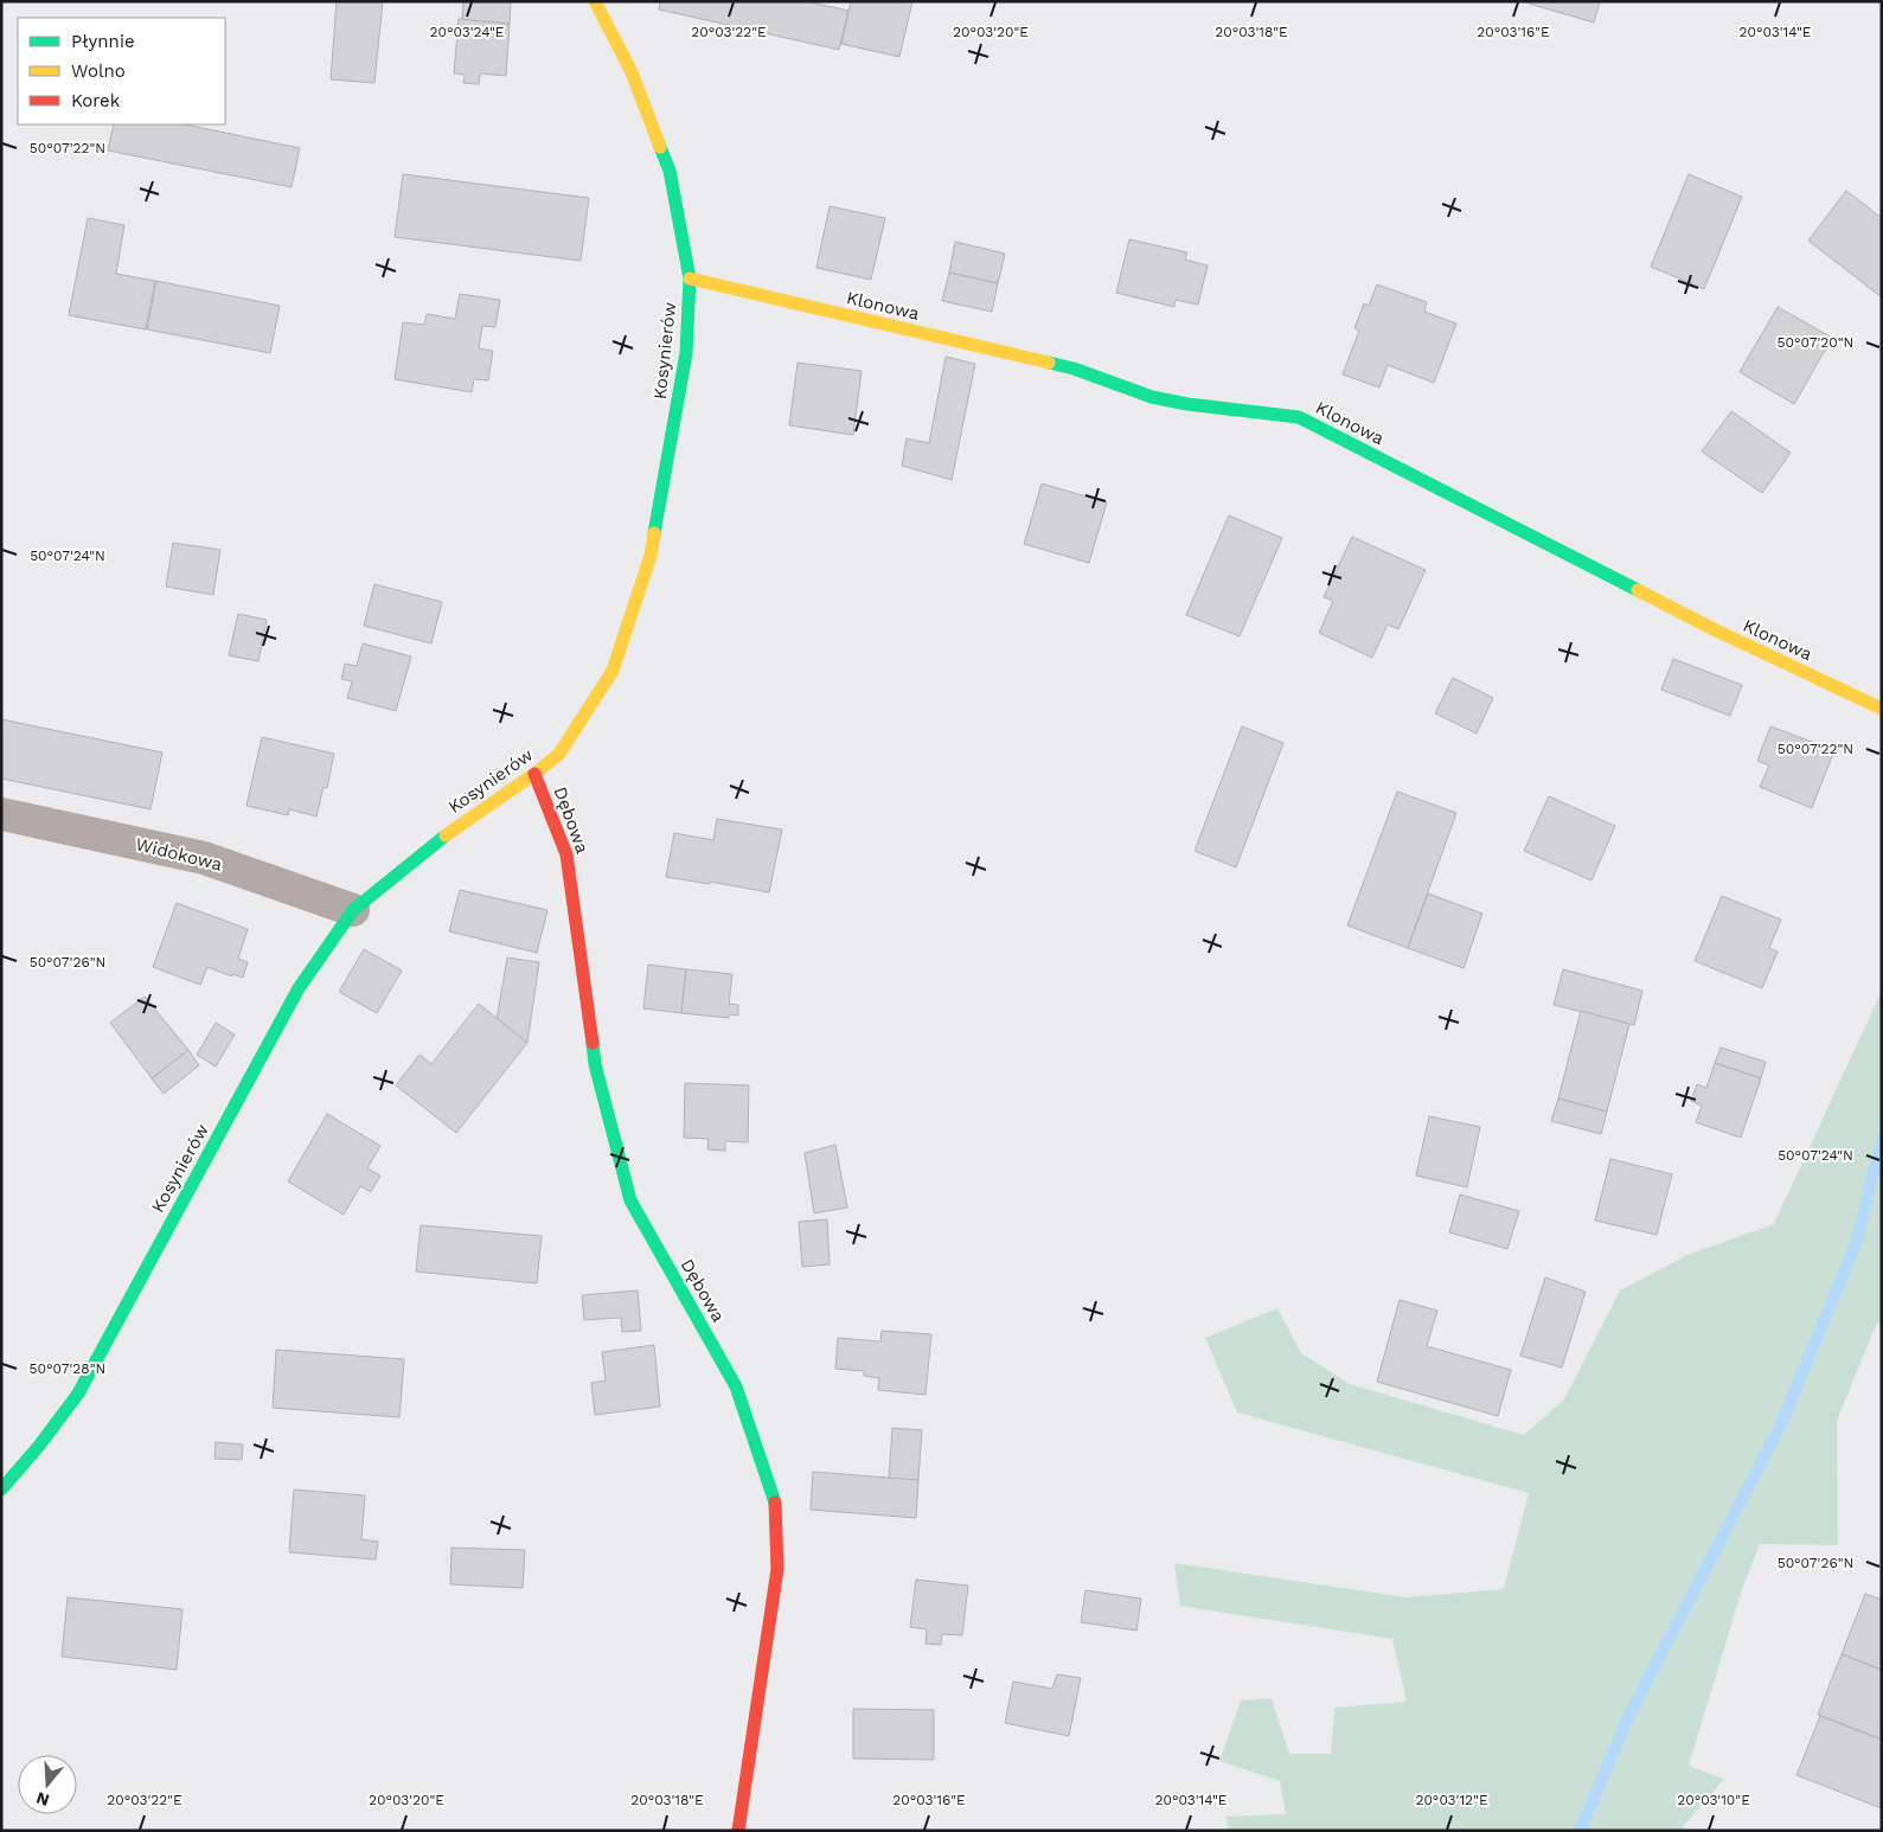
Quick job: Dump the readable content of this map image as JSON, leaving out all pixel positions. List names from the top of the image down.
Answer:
{
  "streets": {
    "street": [
      "Klonowa",
      "Kosynierów",
      "Dębowa",
      "Widokowa"
    ]
  },
  "crossings": [
    ["Klonowa", "Kosynierów"],
    ["Kosynierów", "Dębowa"],
    ["Kosynierów", "Widokowa"]
  ],
  "legend": ["Płynnie", "Wolno", "Korek"],
  "north": "bottom",
  "coordinates": [
    "20°03'24\"E",
    "20°03'22\"E",
    "20°03'20\"E",
    "20°03'18\"E",
    "20°03'16\"E",
    "20°03'14\"E",
    "50°07'22\"N",
    "50°07'20\"N",
    "50°07'24\"N",
    "50°07'26\"N",
    "50°07'28\"N",
    "20°03'12\"E",
    "20°03'10\"E"
  ]
}
